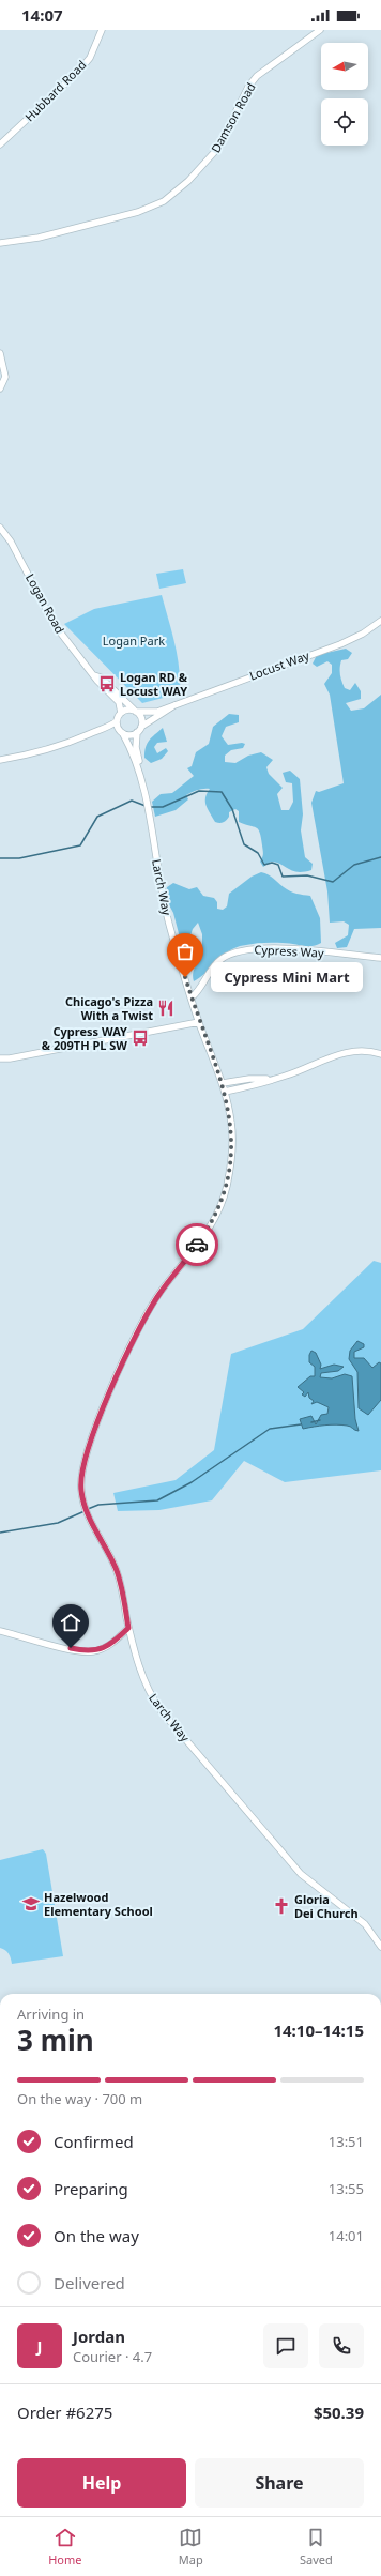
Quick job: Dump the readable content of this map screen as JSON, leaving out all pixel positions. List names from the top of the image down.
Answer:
{
  "streets": {
    "main road": [
      "Hubbard Road",
      "Damson Road",
      "Logan Road",
      "Locust Way",
      "Larch Way",
      "Cypress Way"
    ]
  },
  "crossings": [
    ["Logan Road", "Locust Way"],
    ["Logan Road", "Larch Way"],
    ["Locust Way", "Larch Way"],
    ["Larch Way", "Cypress Way"]
  ],
  "parks": ["Logan Park"],
  "places": {
    "bus stop": ["Logan RD & Locust WAY", "Cypress WAY & 209TH PL SW"],
    "other": ["Cypress Mini Mart"],
    "restaurant": ["Chicago's Pizza With a Twist"],
    "school or university": ["Hazelwood Elementary School"],
    "church": ["Gloria Dei Church"]
  },
  "north": "left",
  "page": {
    "status": "14:07",
    "bubble": "Cypress Mini Mart",
    "heading": ["3 min", "Arriving in", "14:10–14:15"],
    "panel": [
      "Jordan",
      "Courier · 4.7",
      "Order #6275",
      "$50.39"
    ],
    "bar": "On the way · 700 m",
    "list": [
      ["Confirmed", "13:51"],
      ["Preparing", "13:55"],
      ["On the way", "14:01"],
      "Delivered"
    ],
    "round": "J",
    "buttons": ["Help", "Share"],
    "tabs": ["Home", "Map", "Saved"]
  }
}
